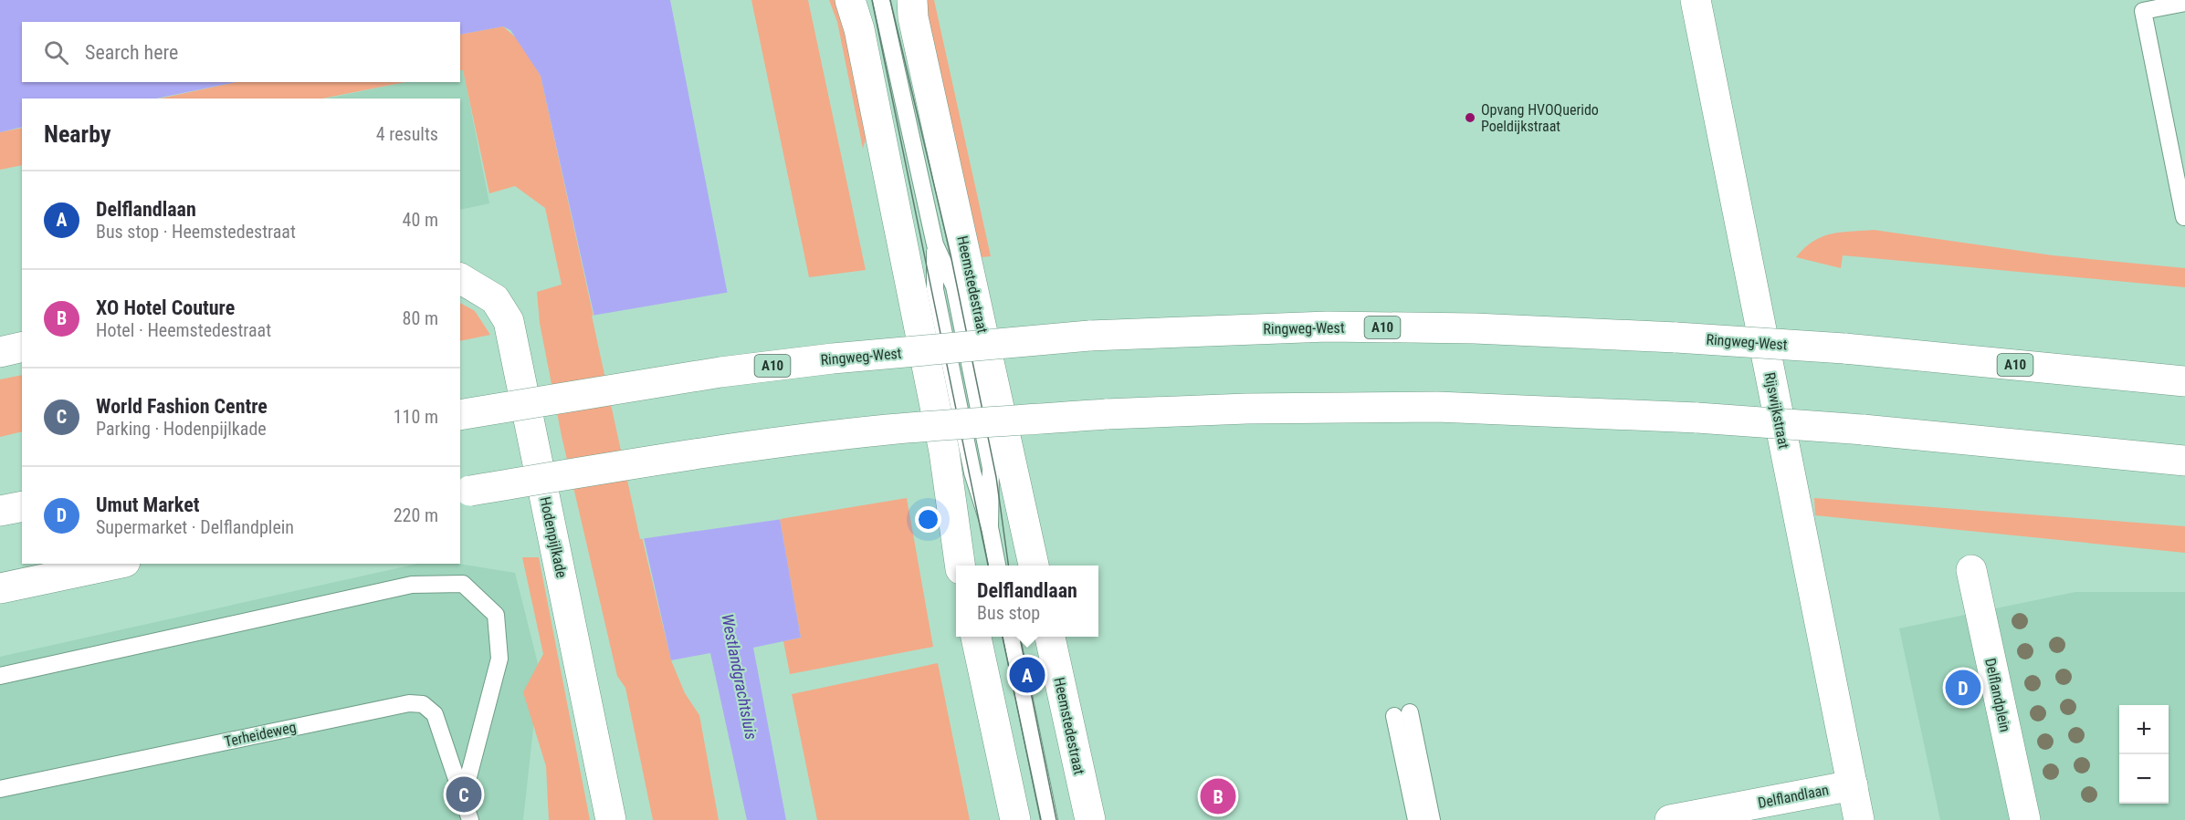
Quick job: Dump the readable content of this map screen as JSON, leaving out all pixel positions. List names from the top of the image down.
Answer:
{
  "streets": {
    "main road": [
      "Heemstedestraat",
      "A10",
      "Ringweg-West",
      "Rijswijkstraat",
      "Hodenpijlkade",
      "Delflandplein",
      "Delflandlaan"
    ],
    "lane": ["Terheideweg"]
  },
  "crossings": [
    ["Rijswijkstraat", "Delflandlaan"]
  ],
  "water": ["Westlandgrachtsluis"],
  "places": ["Opvang HVOQuerido Poeldijkstraat"],
  "page": {
    "search": "Search here",
    "heading": ["Nearby", "4 results"],
    "list": [
      {
        "mark": "A",
        "name": "Delflandlaan",
        "note": "Bus stop · Heemstedestraat",
        "value": "40 m"
      },
      {
        "mark": "B",
        "name": "XO Hotel Couture",
        "note": "Hotel · Heemstedestraat",
        "value": "80 m"
      },
      {
        "mark": "C",
        "name": "World Fashion Centre",
        "note": "Parking · Hodenpijlkade",
        "value": "110 m"
      },
      {
        "mark": "D",
        "name": "Umut Market",
        "note": "Supermarket · Delflandplein",
        "value": "220 m"
      }
    ],
    "popup": ["Delflandlaan", "Bus stop"],
    "pins": [
      "A",
      "D",
      "C",
      "B"
    ],
    "map_buttons": ["+", "−"]
  }
}
